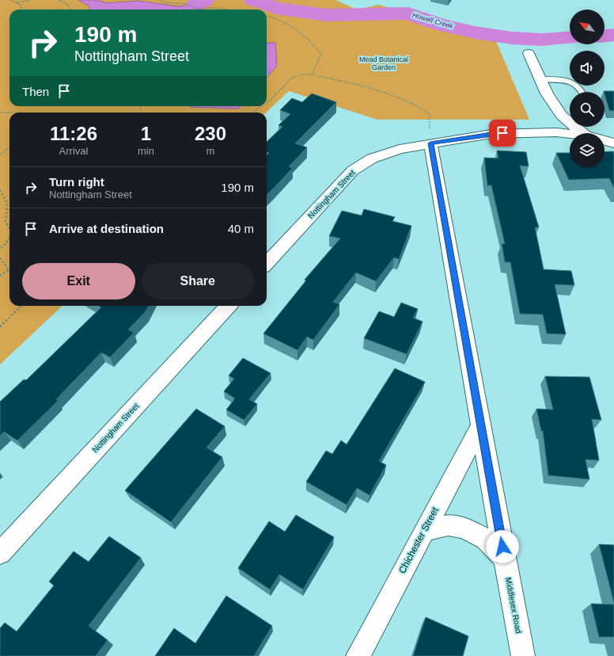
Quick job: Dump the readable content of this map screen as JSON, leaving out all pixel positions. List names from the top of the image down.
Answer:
{
  "streets": {
    "street": ["Nottingham Street", "Chichester Street", "Middlesex Road"]
  },
  "crossings": [
    ["Nottingham Street", "Middlesex Road"],
    ["Chichester Street", "Middlesex Road"]
  ],
  "water": ["Howell Creek"],
  "parks": ["Mead Botanical Garden"],
  "north": "top left",
  "page": {
    "turn": ["190 m", "Nottingham Street"],
    "then": "Then",
    "eta": [
      "11:26",
      "Arrival",
      "1",
      "min",
      "230",
      "m"
    ],
    "list": [
      {
        "name": "Turn right",
        "note": "Nottingham Street",
        "value": "190 m"
      },
      {
        "name": "Arrive at destination",
        "value": "40 m"
      }
    ],
    "buttons": ["Exit", "Share"]
  }
}
